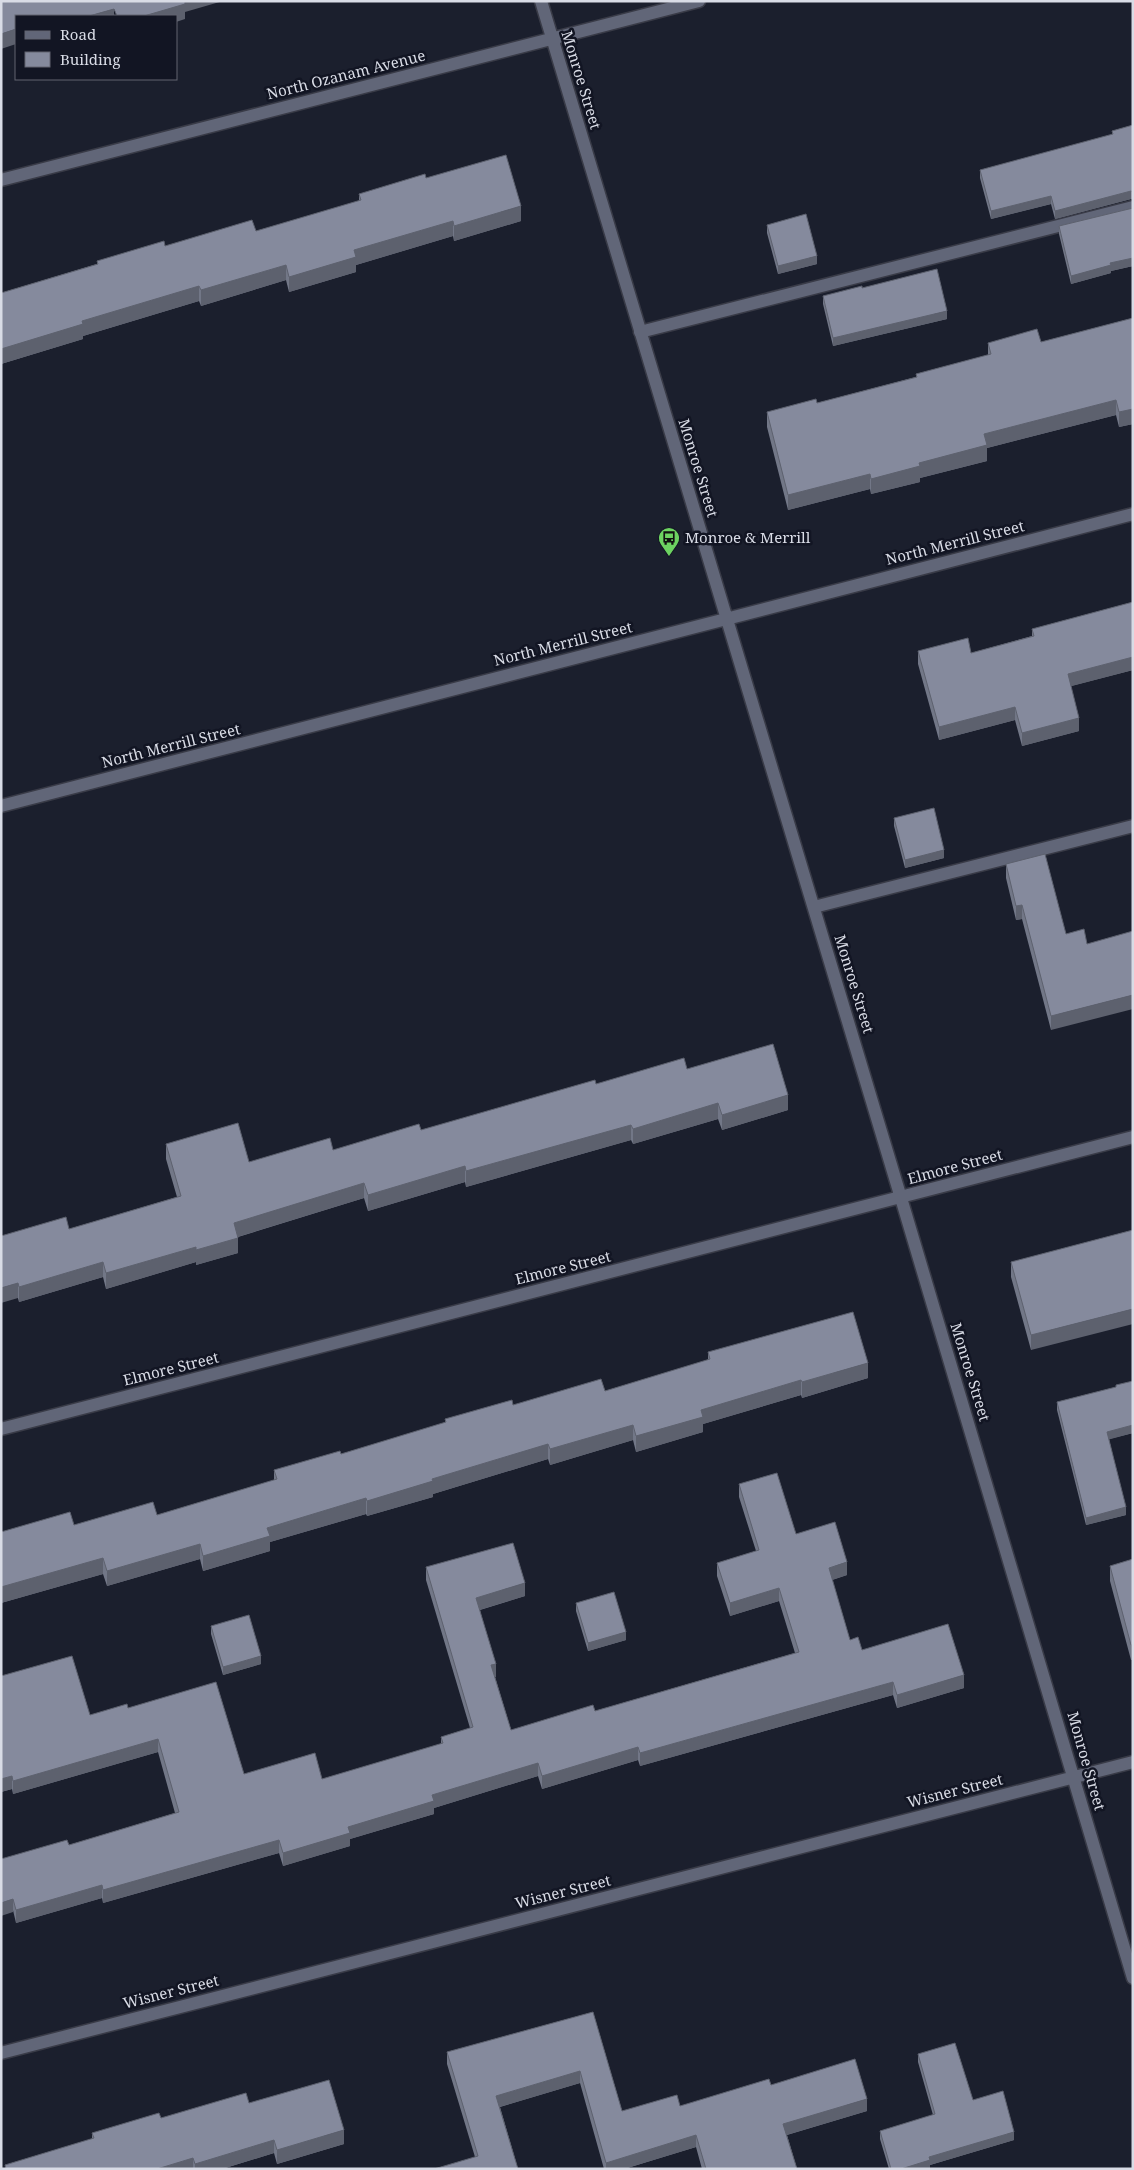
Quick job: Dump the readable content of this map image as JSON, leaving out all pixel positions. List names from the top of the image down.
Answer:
{
  "streets": {
    "street": [
      "North Ozanam Avenue",
      "Monroe Street",
      "North Merrill Street",
      "Elmore Street",
      "Wisner Street"
    ]
  },
  "crossings": [
    ["North Ozanam Avenue", "Monroe Street"],
    ["Monroe Street", "North Merrill Street"],
    ["Monroe Street", "Elmore Street"],
    ["Monroe Street", "Wisner Street"]
  ],
  "places": {
    "bus stop": ["Monroe & Merrill"]
  },
  "legend": ["Road", "Building"]
}
